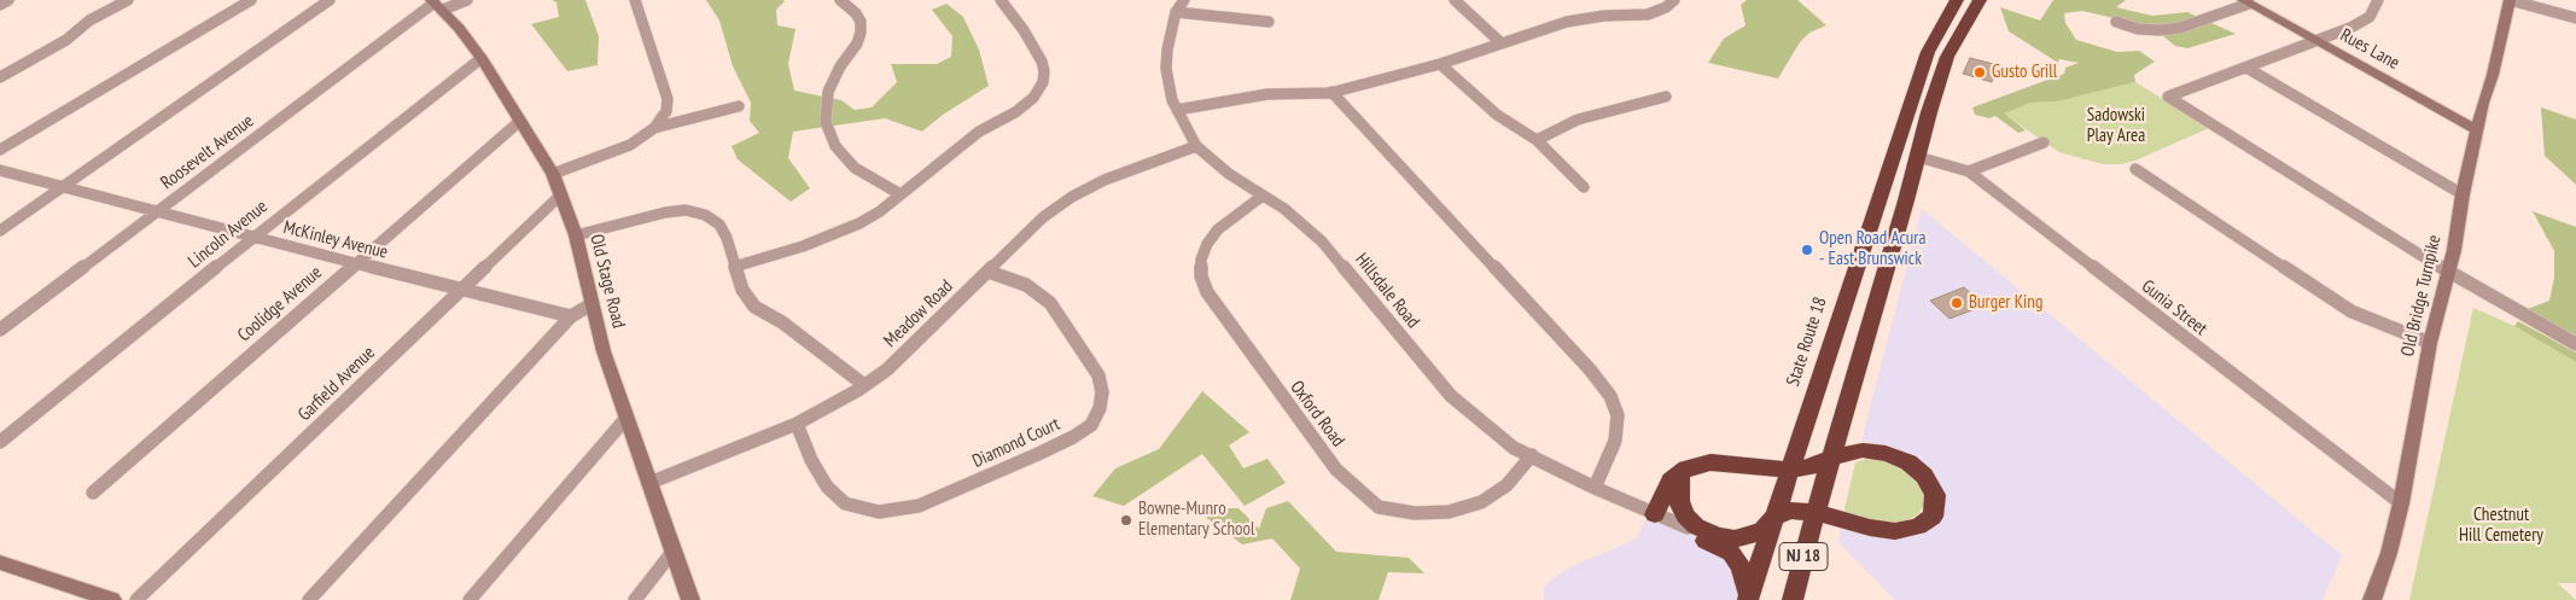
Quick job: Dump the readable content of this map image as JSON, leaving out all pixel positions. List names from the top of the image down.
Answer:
{
  "streets": {
    "highway": ["State Route 18", "NJ 18"],
    "street": [
      "Rues Lane",
      "Roosevelt Avenue",
      "Lincoln Avenue",
      "McKinley Avenue",
      "Old Stage Road",
      "Hillsdale Road",
      "Old Bridge Turnpike",
      "Coolidge Avenue",
      "Gunia Street",
      "Meadow Road",
      "Garfield Avenue",
      "Oxford Road",
      "Diamond Court"
    ]
  },
  "crossings": [
    ["Rues Lane", "Old Bridge Turnpike"],
    ["Roosevelt Avenue", "McKinley Avenue"],
    ["Roosevelt Avenue", "Old Stage Road"],
    ["Lincoln Avenue", "McKinley Avenue"],
    ["Lincoln Avenue", "Old Stage Road"],
    ["McKinley Avenue", "Coolidge Avenue"],
    ["McKinley Avenue", "Garfield Avenue"],
    ["Old Stage Road", "Coolidge Avenue"],
    ["Old Stage Road", "Meadow Road"],
    ["Old Stage Road", "Garfield Avenue"],
    ["Hillsdale Road", "Meadow Road"],
    ["Hillsdale Road", "Oxford Road"],
    ["Old Bridge Turnpike", "Gunia Street"],
    ["Gunia Street", "NJ 18"],
    ["Meadow Road", "Diamond Court"]
  ],
  "parks": ["Sadowski Play Area", "Chestnut Hill Cemetery"],
  "places": [
    "Gusto Grill",
    "Open Road Acura - East Brunswick",
    "Burger King",
    "Bowne-Munro Elementary School"
  ]
}
